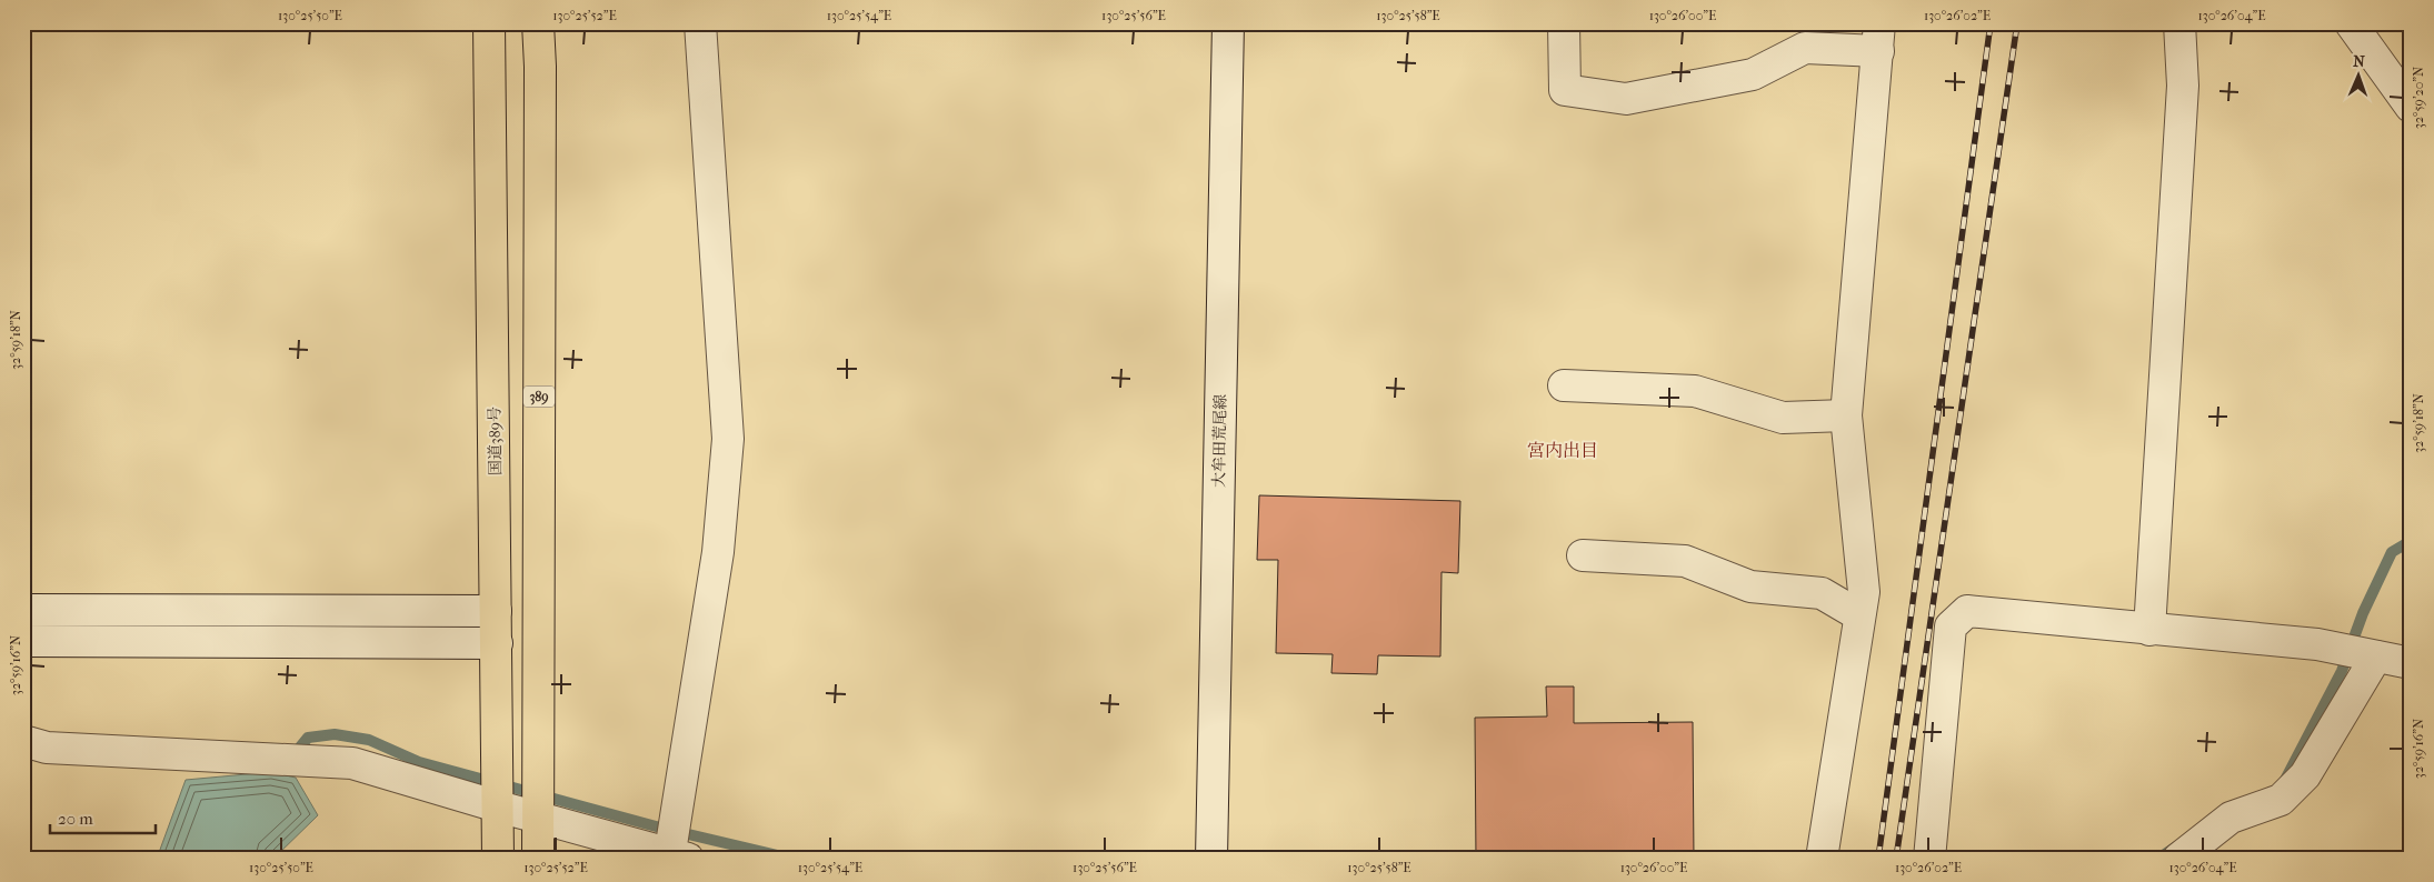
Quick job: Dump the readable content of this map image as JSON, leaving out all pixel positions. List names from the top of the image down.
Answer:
{
  "streets": {
    "highway": ["389", "国道389号"],
    "street": ["大牟田荒尾線"]
  },
  "districts": ["宮内出目"],
  "scale_bar": "20 m",
  "north": "top",
  "coordinates": [
    "130°25'50\"E",
    "130°25'52\"E",
    "130°25'54\"E",
    "130°25'56\"E",
    "130°25'58\"E",
    "130°26'00\"E",
    "130°26'02\"E",
    "130°26'04\"E",
    "32°59'20\"N",
    "32°59'18\"N",
    "32°59'16\"N"
  ]
}
